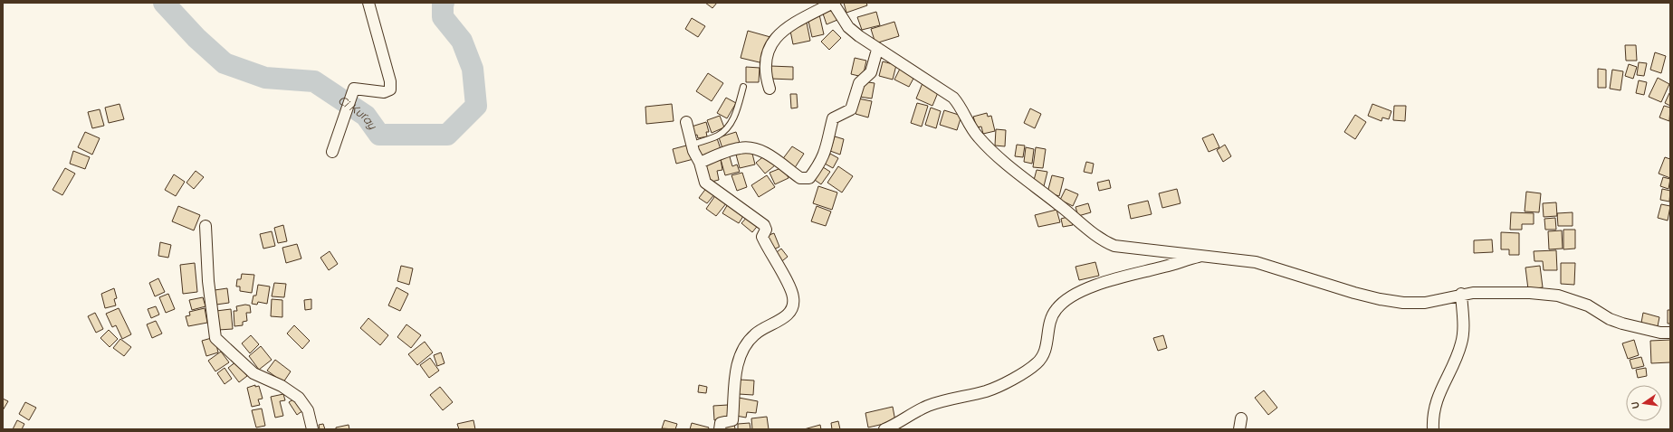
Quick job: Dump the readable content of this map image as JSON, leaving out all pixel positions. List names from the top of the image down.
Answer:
{
  "water": ["Ci Kuray"],
  "north": "left"
}
